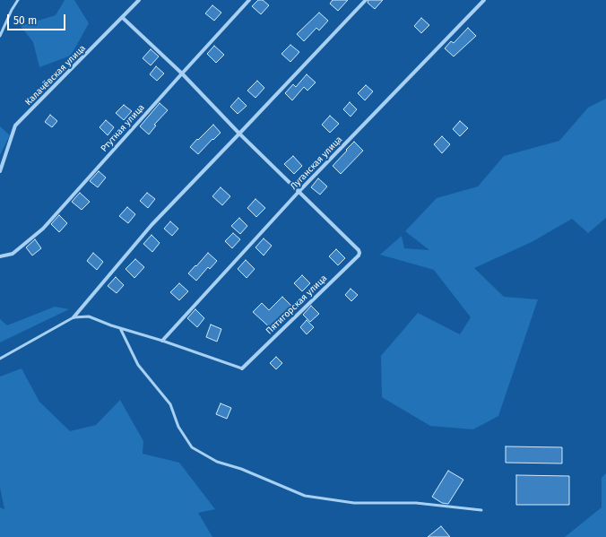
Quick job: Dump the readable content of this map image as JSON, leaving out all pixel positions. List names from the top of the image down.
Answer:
{
  "streets": {
    "street": [
      "Калачёвская улица",
      "Ртутная улица",
      "Луганская улица",
      "Пятигорская улица"
    ]
  },
  "crossings": [
    ["Луганская улица", "Пятигорская улица"]
  ],
  "scale_bar": "50 m"
}
